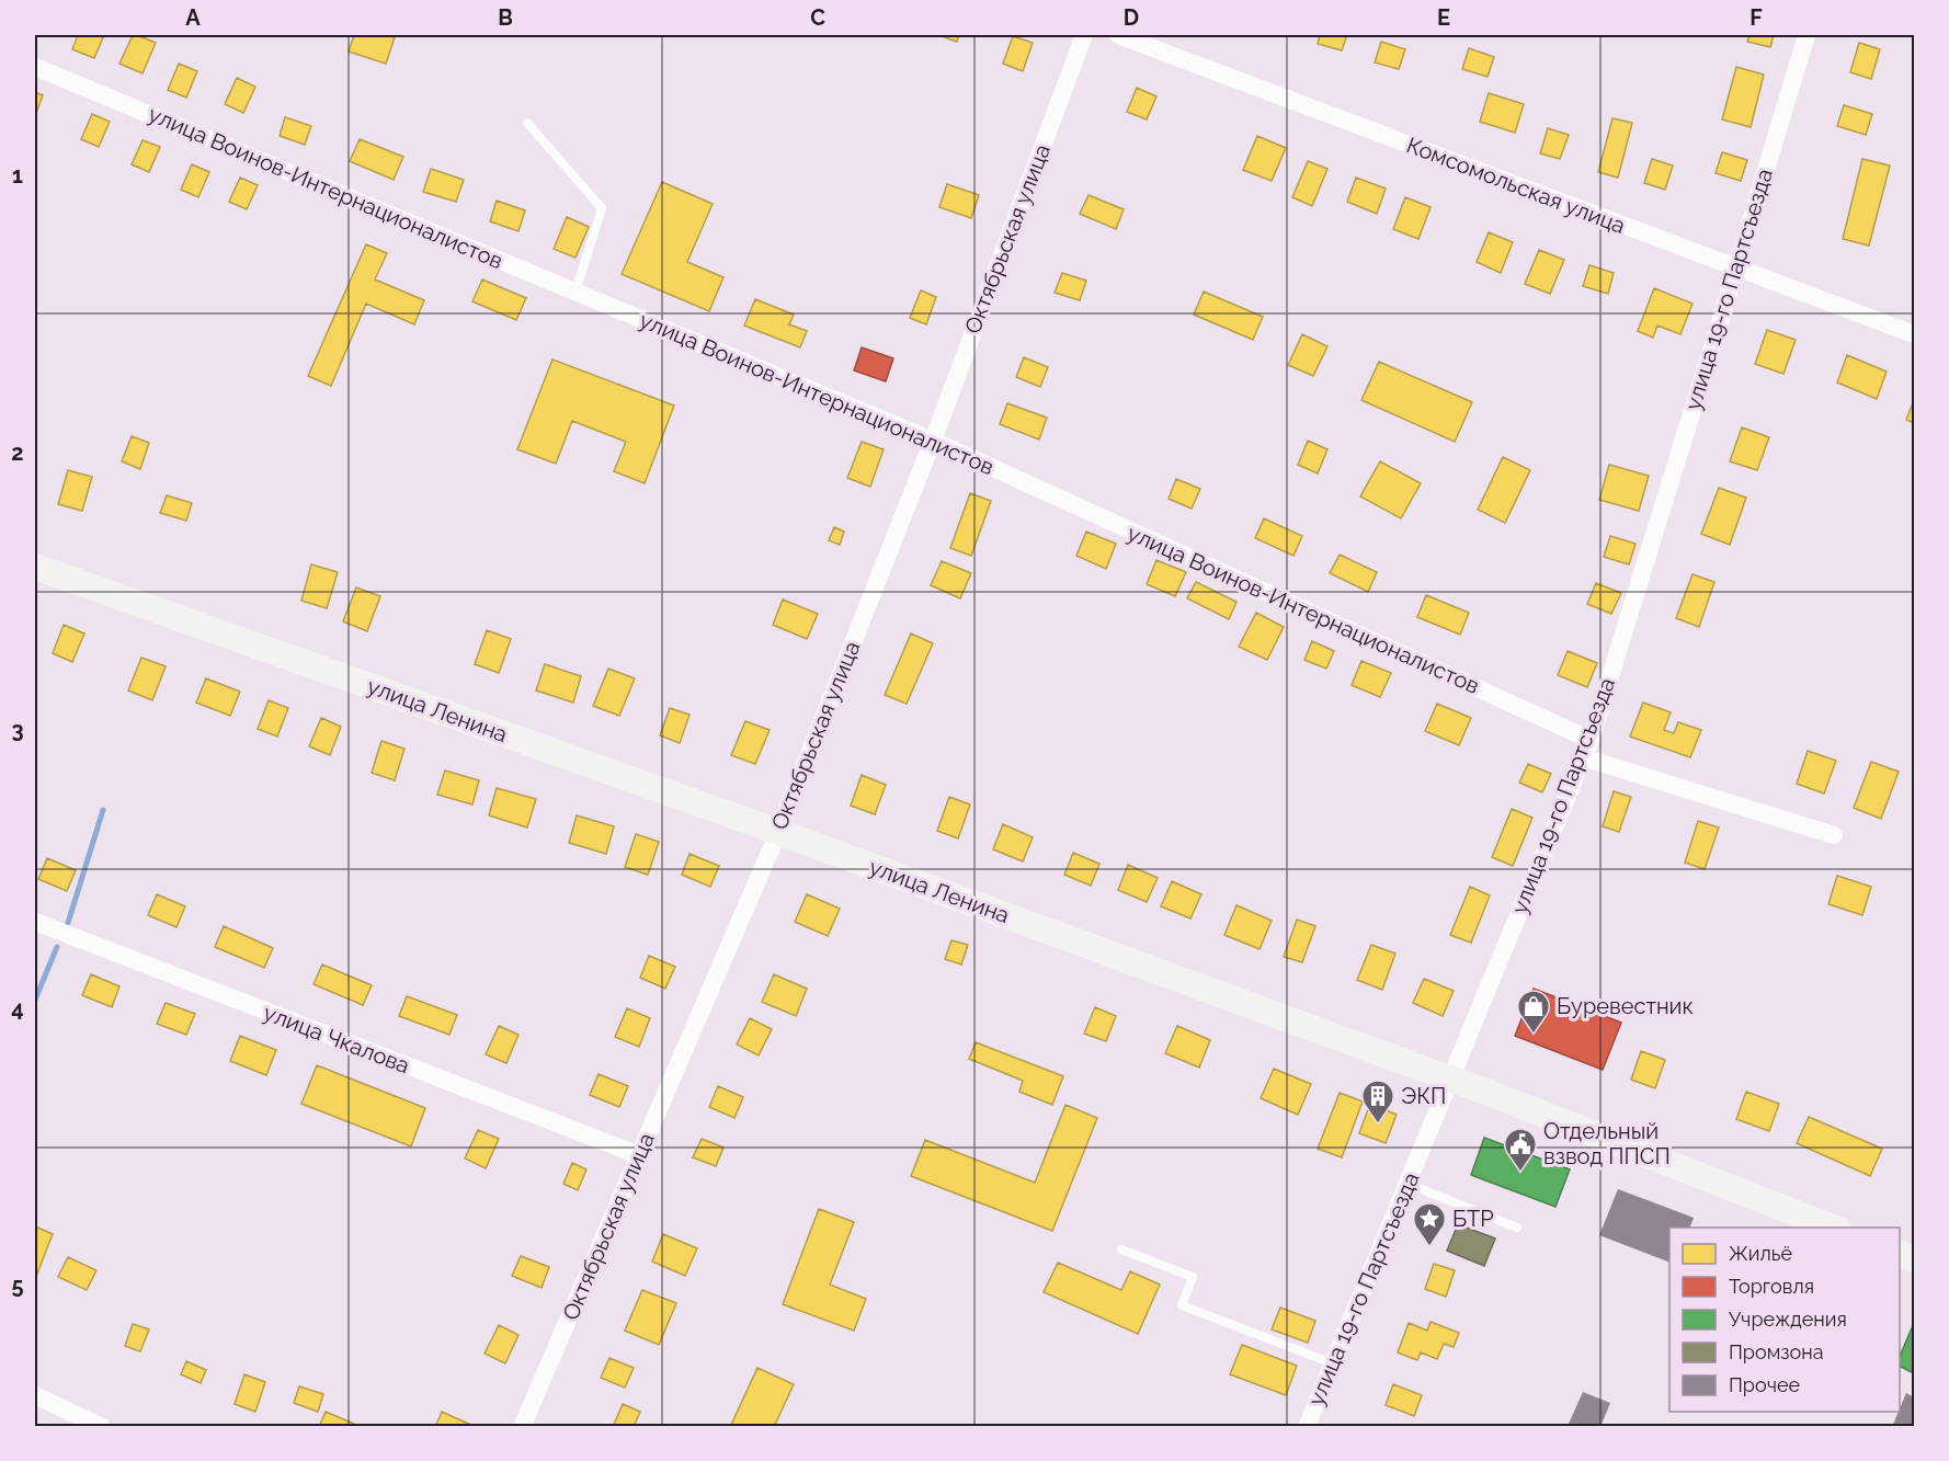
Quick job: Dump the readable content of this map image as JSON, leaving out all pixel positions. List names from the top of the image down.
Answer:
{
  "streets": {
    "main road": ["улица Ленина"],
    "street": [
      "Комсомольская улица",
      "улица Воинов-Интернационалистов",
      "Октябрьская улица",
      "улица 19-го Партсъезда",
      "улица Чкалова"
    ]
  },
  "crossings": [
    ["Комсомольская улица", "улица 19-го Партсъезда"],
    ["улица Воинов-Интернационалистов", "Октябрьская улица"],
    ["улица Воинов-Интернационалистов", "улица 19-го Партсъезда"],
    ["Октябрьская улица", "улица Ленина"],
    ["Октябрьская улица", "улица Чкалова"],
    ["улица 19-го Партсъезда", "улица Ленина"]
  ],
  "places": {
    "shop": ["Буревестник"],
    "building": ["ЭКП"],
    "public building": ["Отдельный взвод ППСП"],
    "place": ["БТР"]
  },
  "legend": [
    "Жильё",
    "Торговля",
    "Учреждения",
    "Промзона",
    "Прочее"
  ],
  "grid": {
    "columns": [
      "A",
      "B",
      "C",
      "D",
      "E",
      "F"
    ],
    "rows": [
      "1",
      "2",
      "3",
      "4",
      "5"
    ]
  }
}
